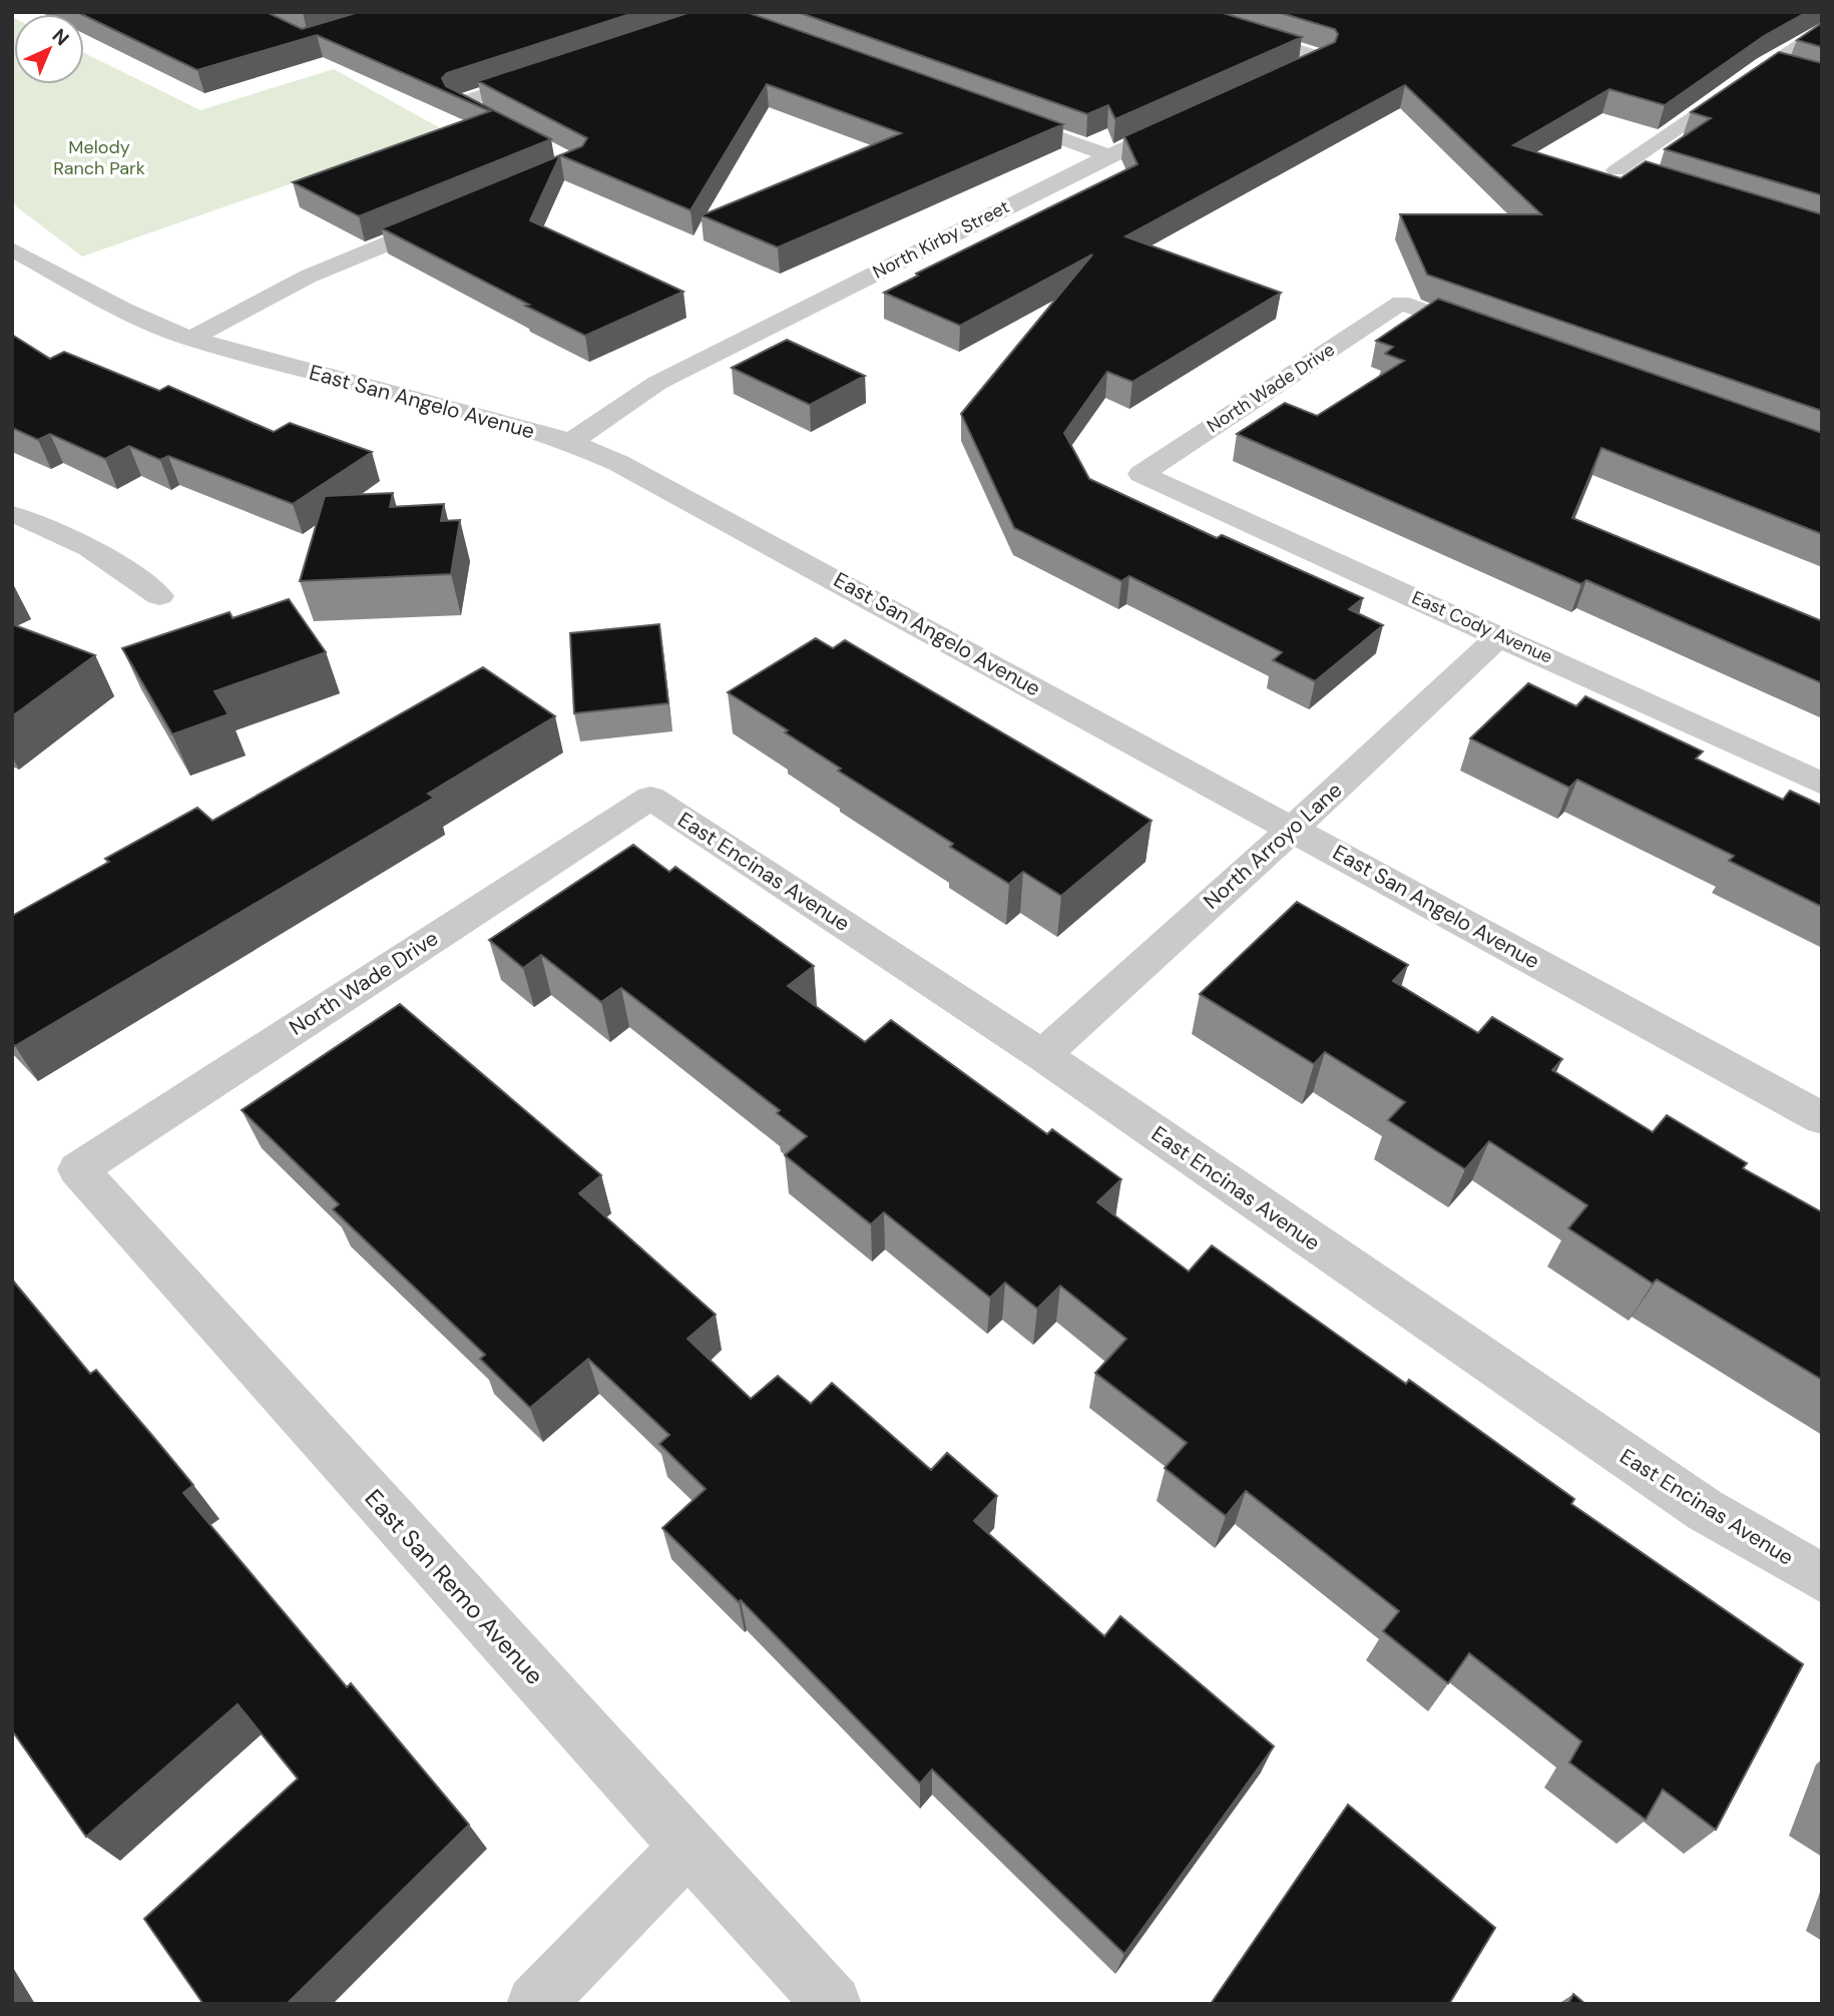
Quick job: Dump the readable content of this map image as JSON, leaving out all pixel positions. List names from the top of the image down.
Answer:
{
  "streets": {
    "street": [
      "North Kirby Street",
      "North Wade Drive",
      "East San Angelo Avenue",
      "East Cody Avenue",
      "North Arroyo Lane",
      "East Encinas Avenue",
      "East San Remo Avenue"
    ]
  },
  "crossings": [
    ["North Kirby Street", "East San Angelo Avenue"],
    ["North Wade Drive", "East Cody Avenue"],
    ["North Wade Drive", "East Encinas Avenue"],
    ["North Wade Drive", "East San Remo Avenue"],
    ["East San Angelo Avenue", "North Arroyo Lane"],
    ["East Cody Avenue", "North Arroyo Lane"],
    ["North Arroyo Lane", "East Encinas Avenue"]
  ],
  "parks": ["Melody Ranch Park"],
  "north": "top right"
}
